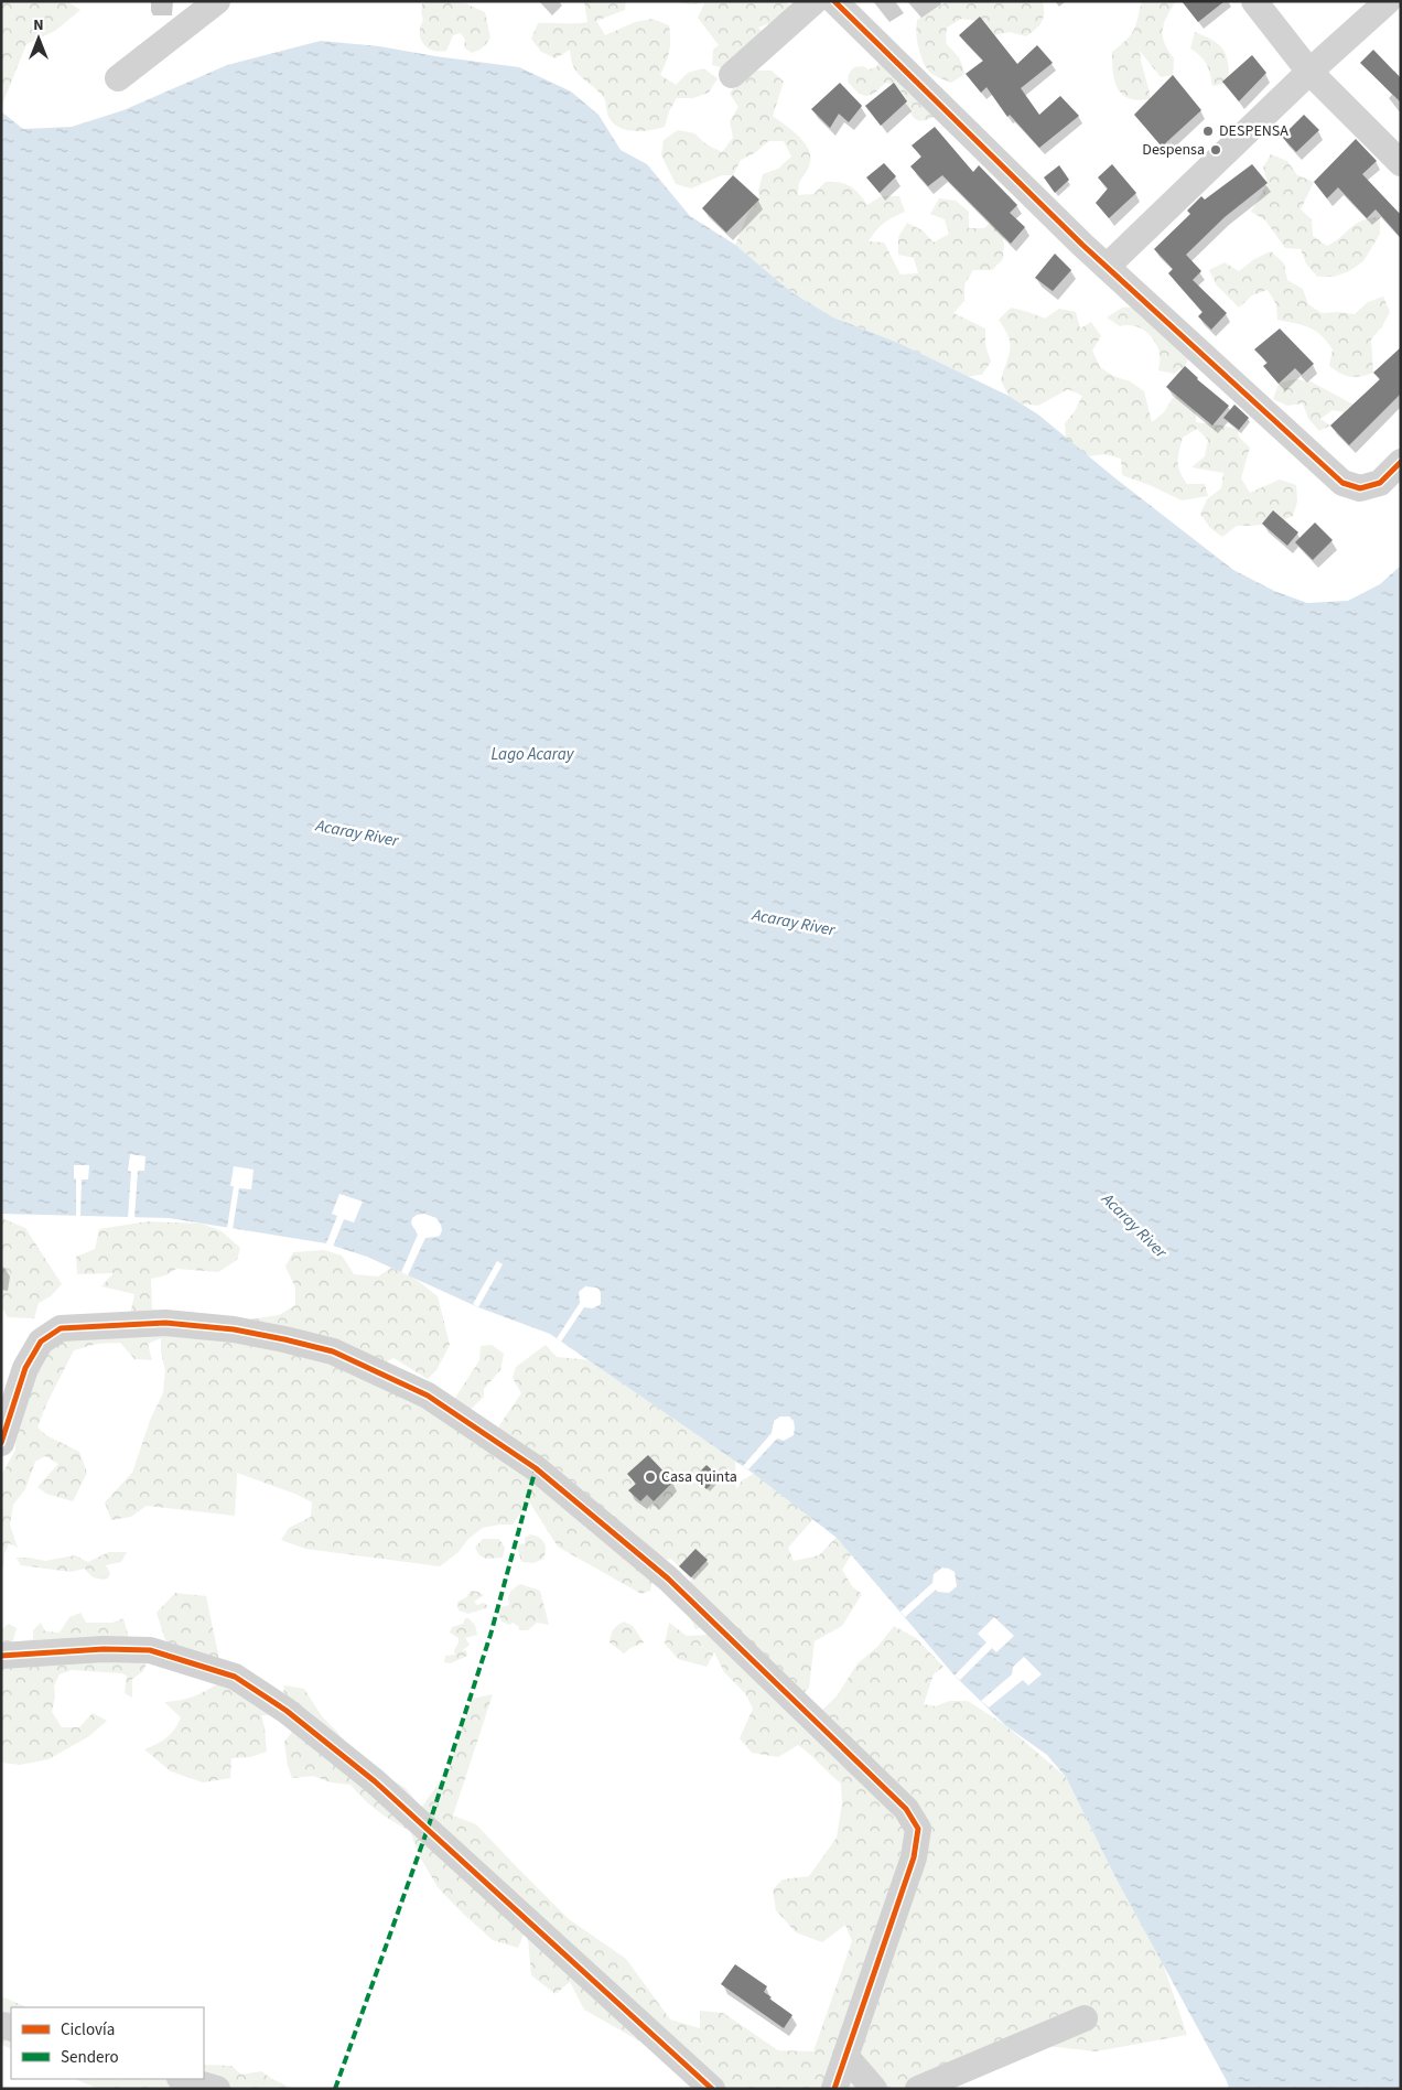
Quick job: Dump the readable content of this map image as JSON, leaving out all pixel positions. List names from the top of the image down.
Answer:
{
  "water": ["Lago Acaray", "Acaray River"],
  "places": ["DESPENSA", "Despensa", "Casa quinta"],
  "legend": ["Ciclovía", "Sendero"],
  "north": "top"
}
